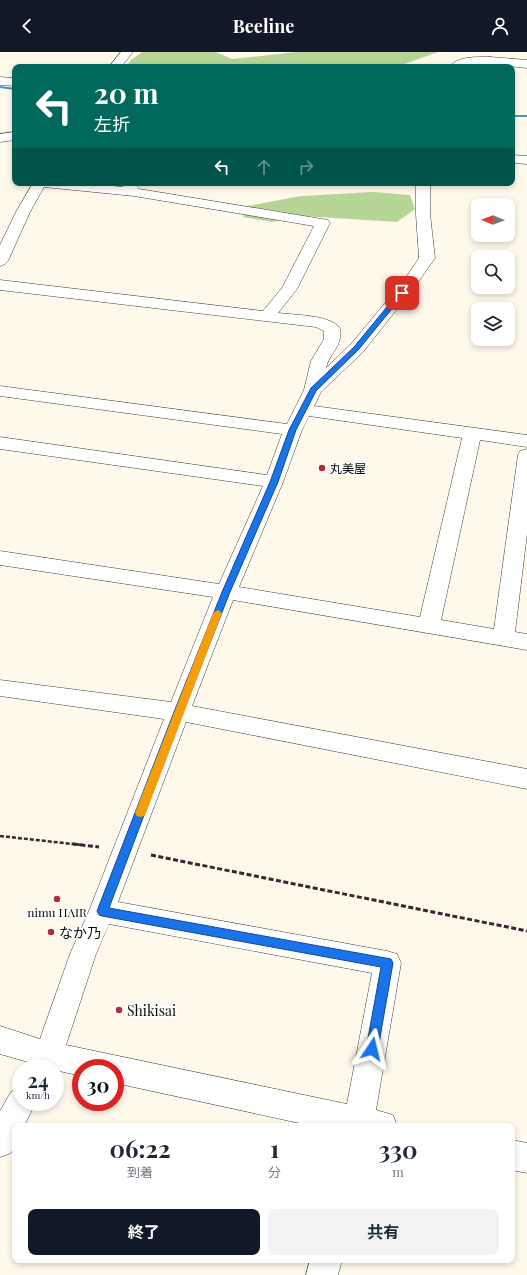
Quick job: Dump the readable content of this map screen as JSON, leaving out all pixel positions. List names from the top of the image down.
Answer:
{
  "places": [
    "丸美屋",
    "nimu HAIR",
    "なか乃",
    "Shikisai"
  ],
  "north": "left",
  "page": {
    "header": "Beeline",
    "turn": ["20 m", "左折"],
    "speed": "24 km/h",
    "limit": "30",
    "eta": [
      "06:22",
      "到着",
      "1",
      "分",
      "330",
      "m"
    ],
    "buttons": ["終了", "共有"]
  }
}
